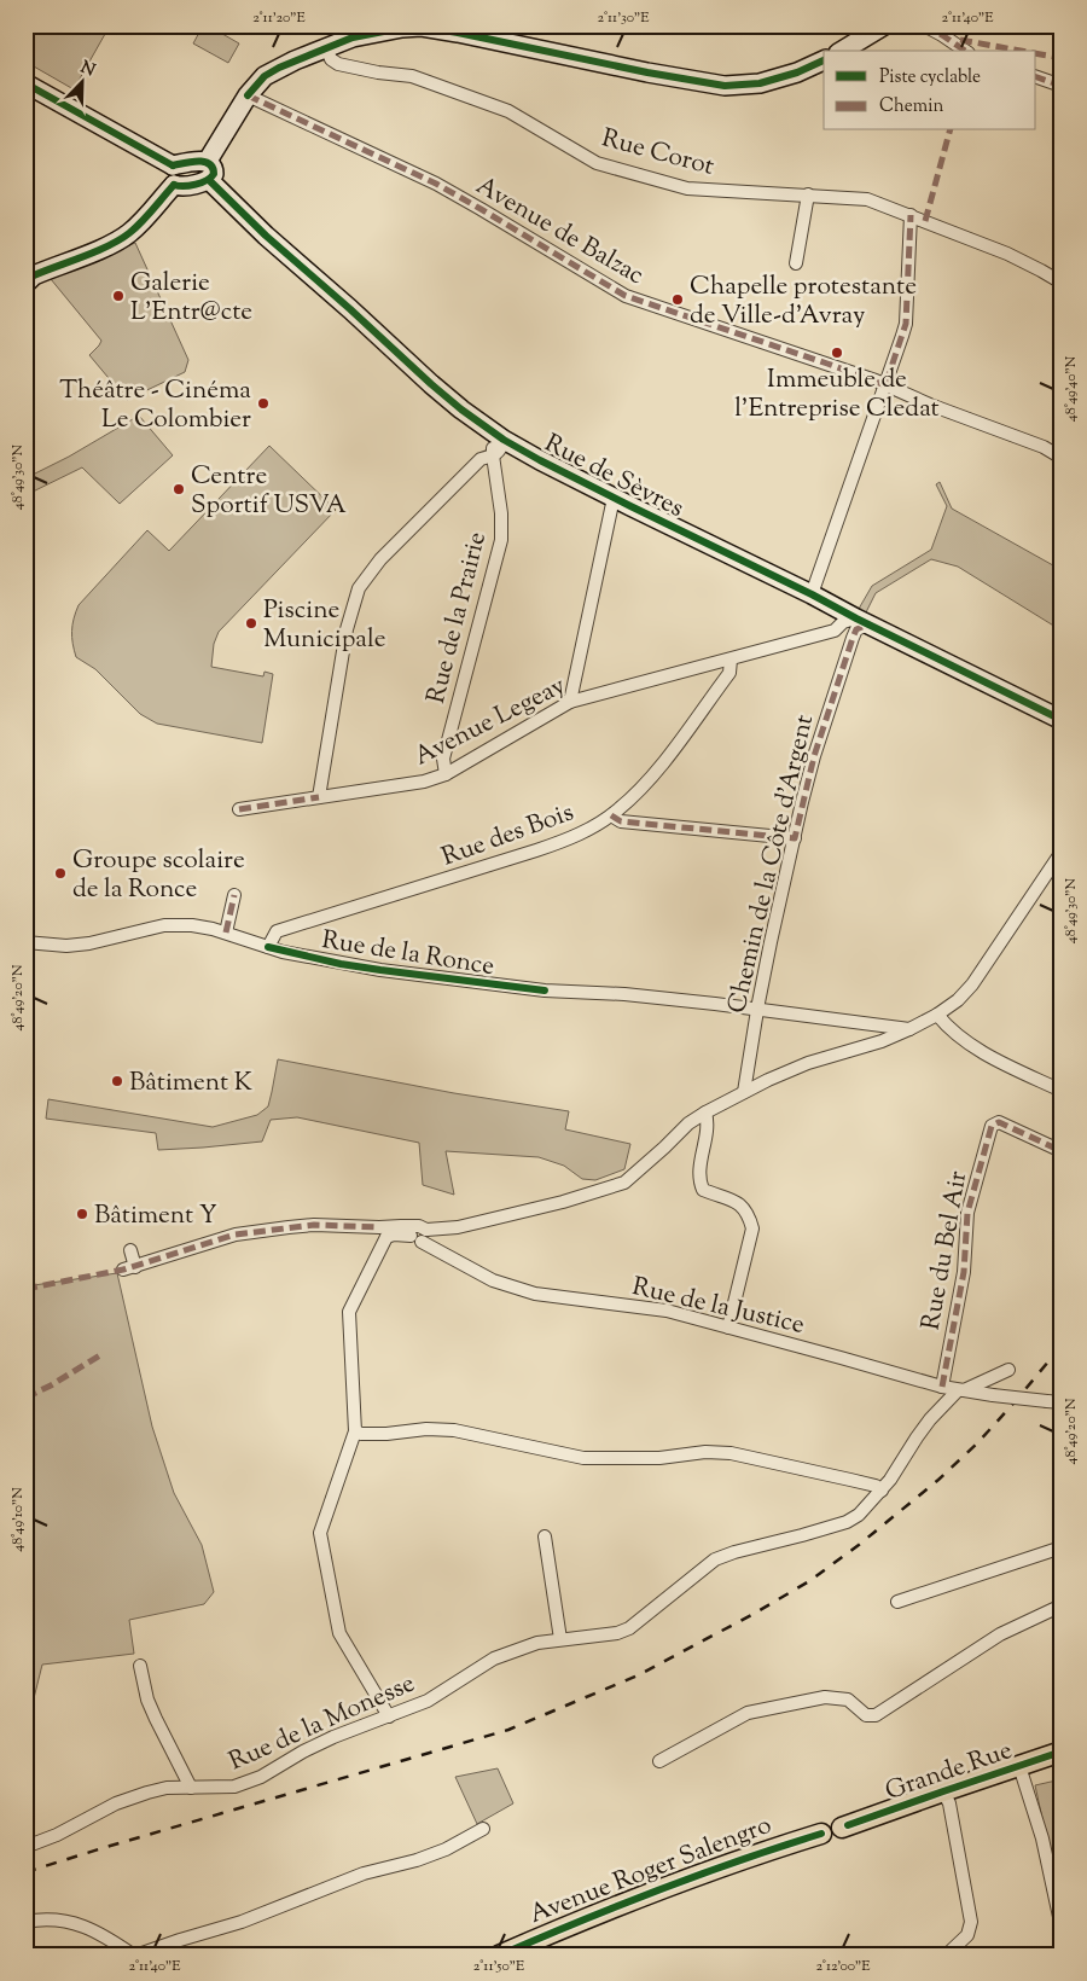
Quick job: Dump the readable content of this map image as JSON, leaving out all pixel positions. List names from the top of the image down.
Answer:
{
  "streets": {
    "main road": ["Rue de Sèvres", "Grande Rue", "Avenue Roger Salengro"],
    "street": [
      "Rue Corot",
      "Avenue de Balzac",
      "Rue de la Prairie",
      "Avenue Legeay",
      "Rue des Bois",
      "Chemin de la Côte d'Argent",
      "Rue de la Ronce",
      "Rue du Bel Air",
      "Rue de la Justice",
      "Rue de la Monesse"
    ]
  },
  "crossings": [
    ["Rue de Sèvres", "Avenue Legeay"],
    ["Rue de Sèvres", "Chemin de la Côte d'Argent"],
    ["Rue de la Prairie", "Avenue Legeay"],
    ["Avenue Legeay", "Rue des Bois"],
    ["Avenue Legeay", "Chemin de la Côte d'Argent"],
    ["Rue des Bois", "Rue de la Ronce"],
    ["Chemin de la Côte d'Argent", "Rue de la Ronce"],
    ["Rue du Bel Air", "Rue de la Justice"],
    ["Rue de la Justice", "Rue de la Monesse"],
    ["Grande Rue", "Avenue Roger Salengro"]
  ],
  "places": [
    "Galerie L'Entr@cte",
    "Chapelle protestante de Ville-d'Avray",
    "Immeuble de l'Entreprise Cledat",
    "Théâtre - Cinéma Le Colombier",
    "Centre Sportif USVA",
    "Piscine Municipale",
    "Groupe scolaire de la Ronce",
    "Bâtiment K",
    "Bâtiment Y"
  ],
  "legend": ["Piste cyclable", "Chemin"],
  "north": "top right",
  "coordinates": [
    "2°11'20\"E",
    "2°11'30\"E",
    "2°11'40\"E",
    "48°49'40\"N",
    "48°49'30\"N",
    "48°49'20\"N",
    "48°49'10\"N",
    "2°11'50\"E",
    "2°12'00\"E"
  ]
}
